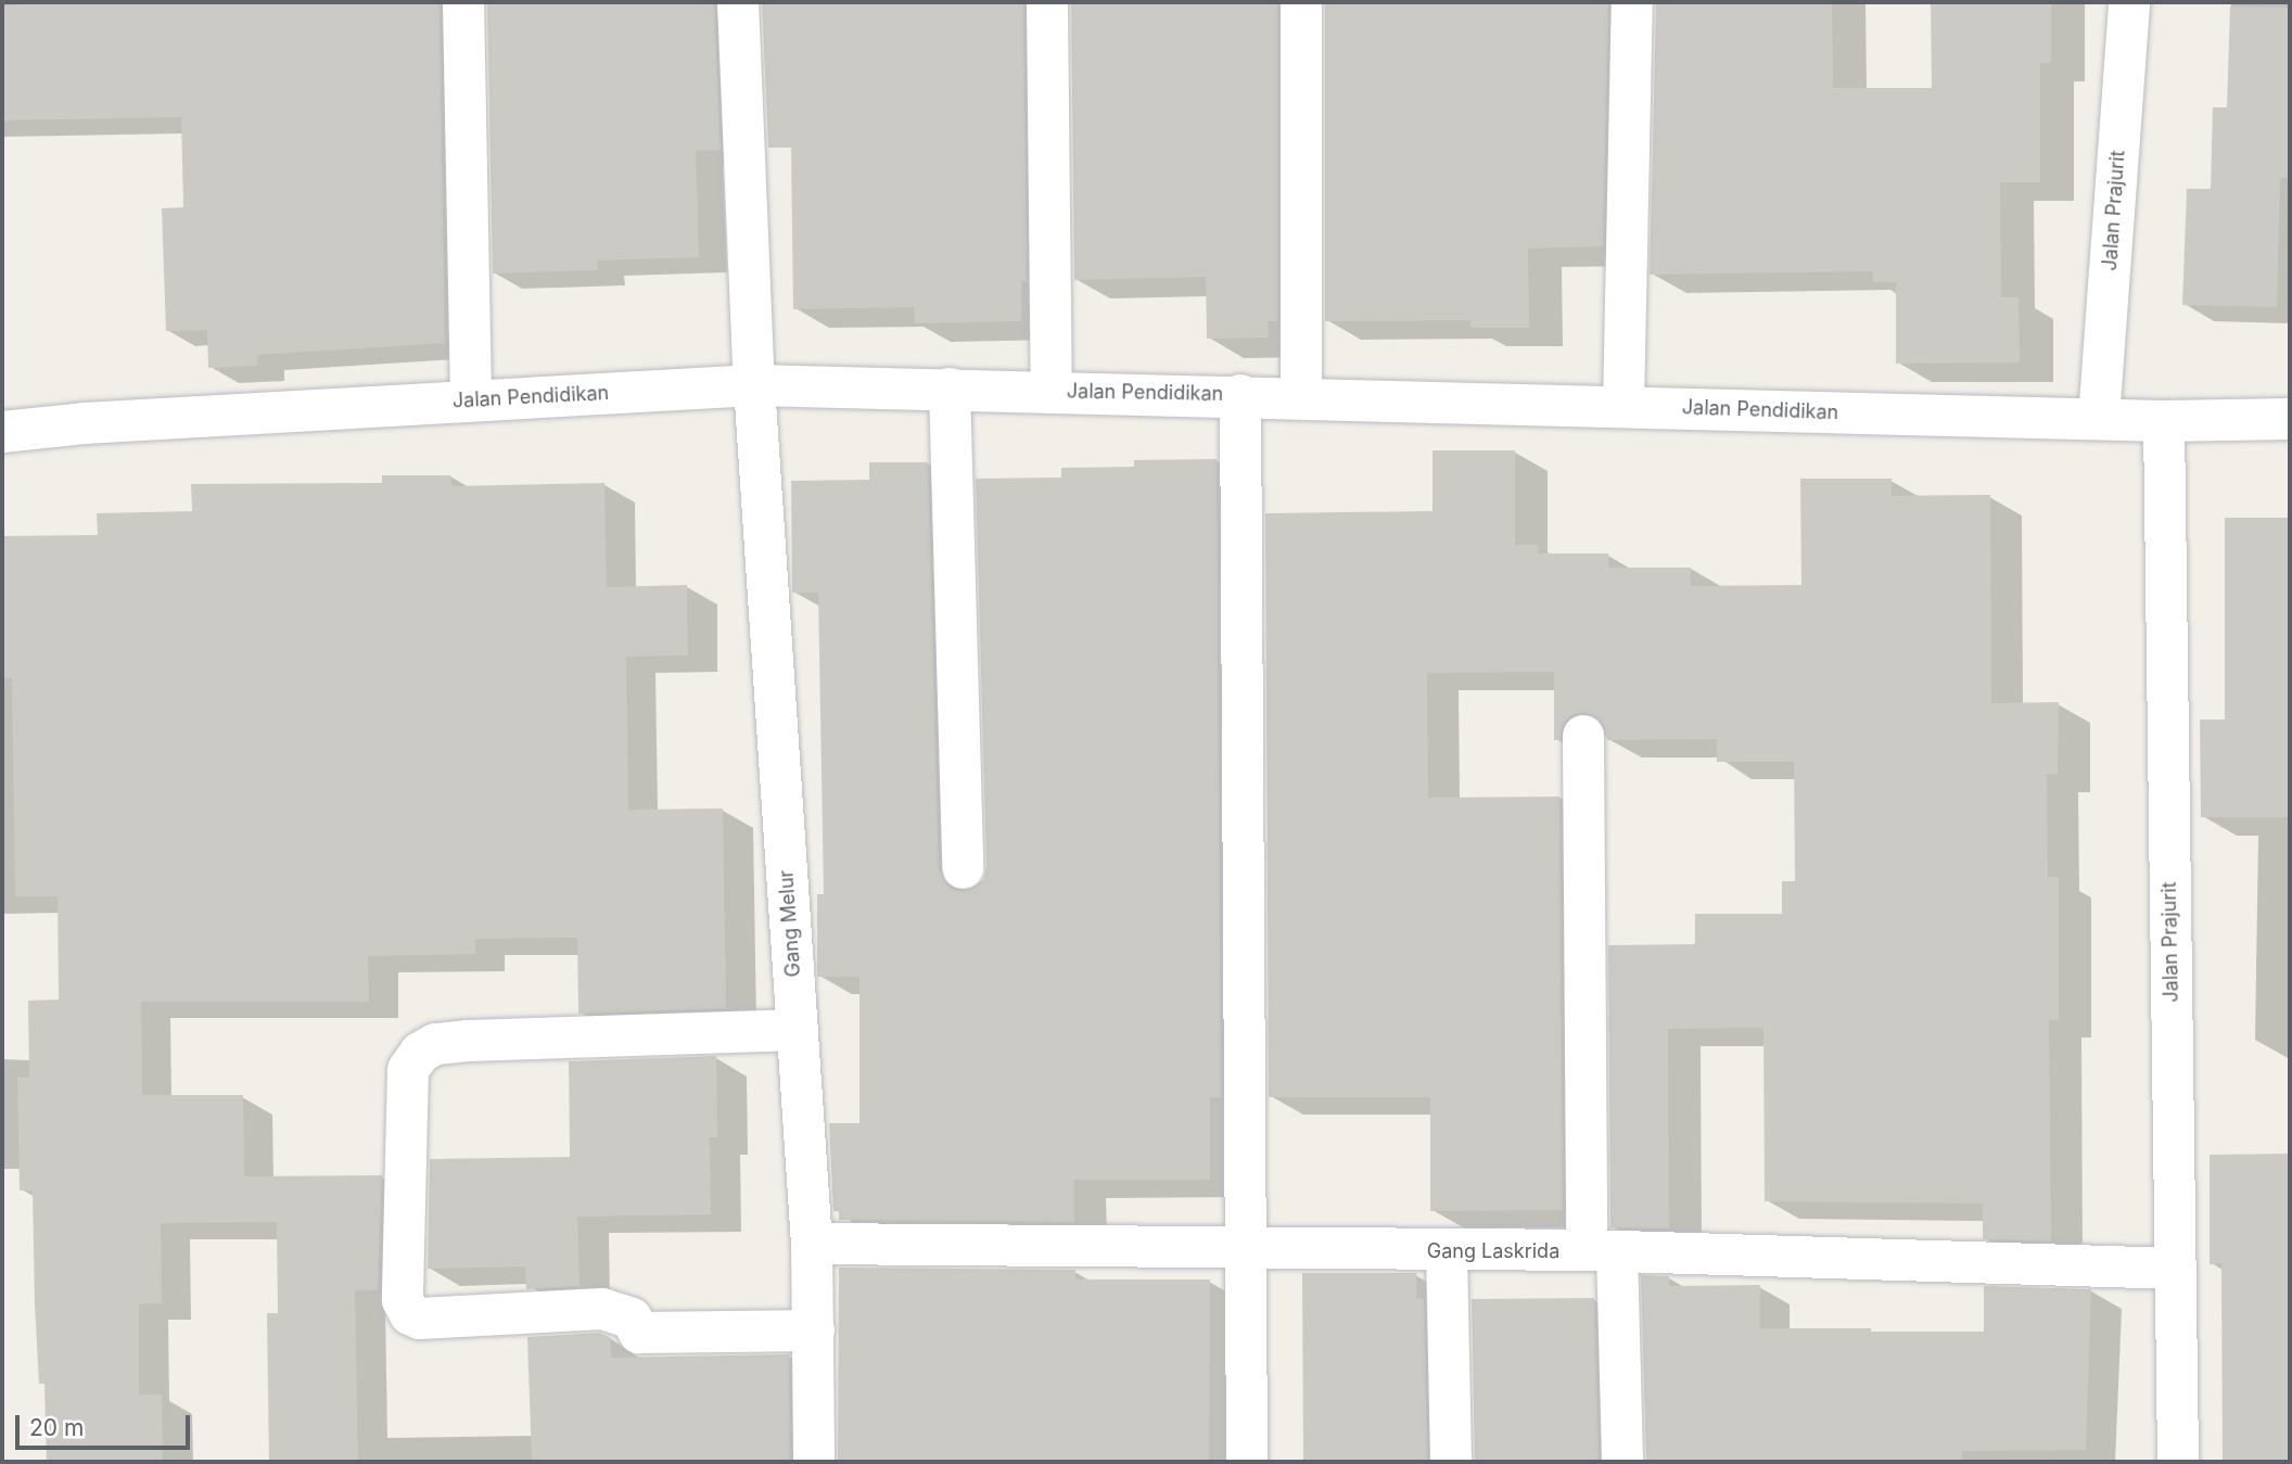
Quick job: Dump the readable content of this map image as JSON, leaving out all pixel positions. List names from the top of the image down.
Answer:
{
  "streets": {
    "street": [
      "Jalan Prajurit",
      "Jalan Pendidikan",
      "Gang Melur",
      "Gang Laskrida"
    ]
  },
  "crossings": [
    ["Jalan Prajurit", "Jalan Pendidikan"],
    ["Jalan Prajurit", "Gang Laskrida"],
    ["Jalan Pendidikan", "Gang Melur"],
    ["Gang Melur", "Gang Laskrida"]
  ],
  "scale_bar": "20 m"
}
